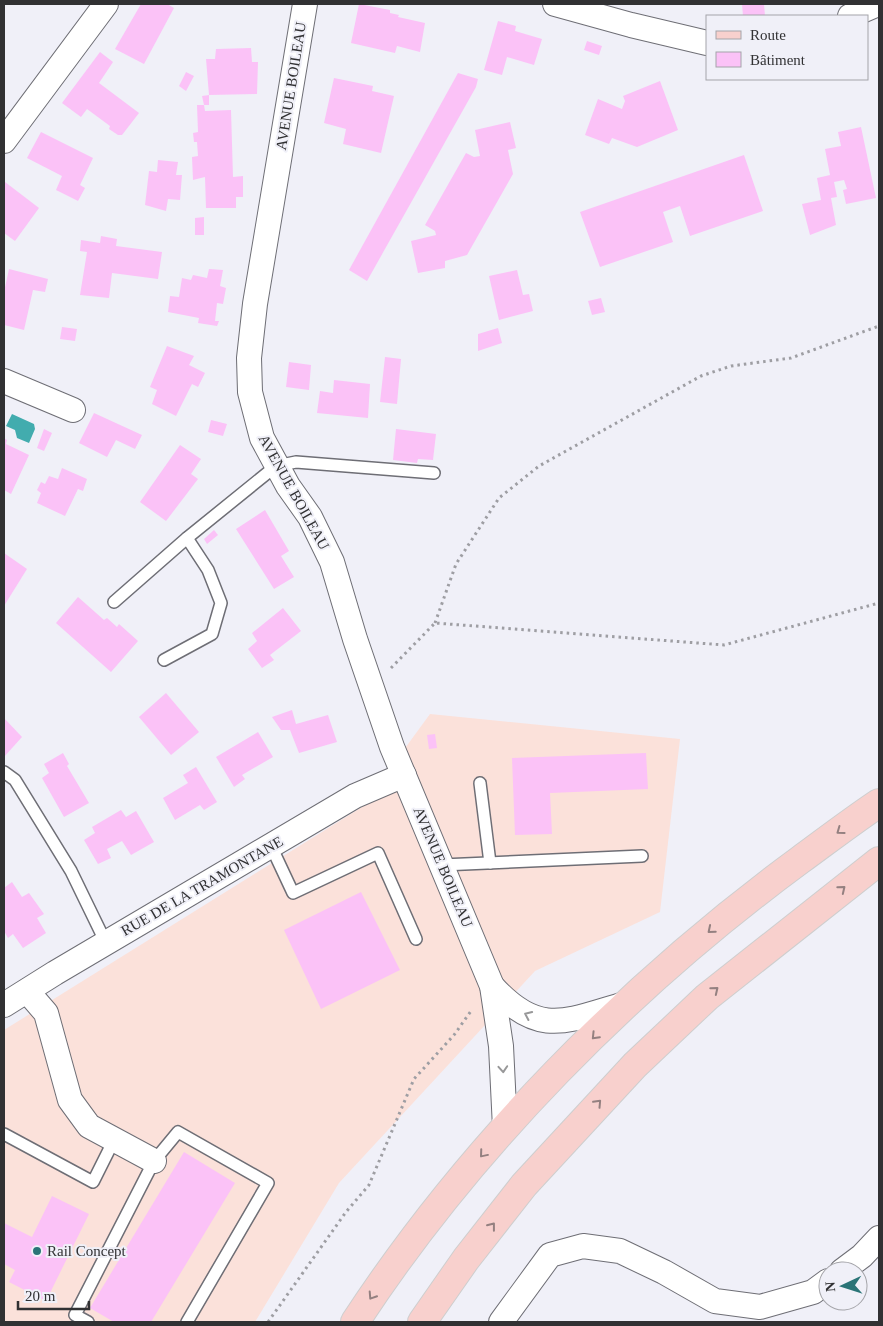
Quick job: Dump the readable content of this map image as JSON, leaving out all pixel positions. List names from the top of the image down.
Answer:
{
  "streets": {
    "street": ["AVENUE BOILEAU", "RUE DE LA TRAMONTANE"]
  },
  "crossings": [
    ["AVENUE BOILEAU", "RUE DE LA TRAMONTANE"]
  ],
  "places": ["Rail Concept"],
  "legend": ["Route", "Bâtiment"],
  "scale_bar": "20 m",
  "north": "left"
}
